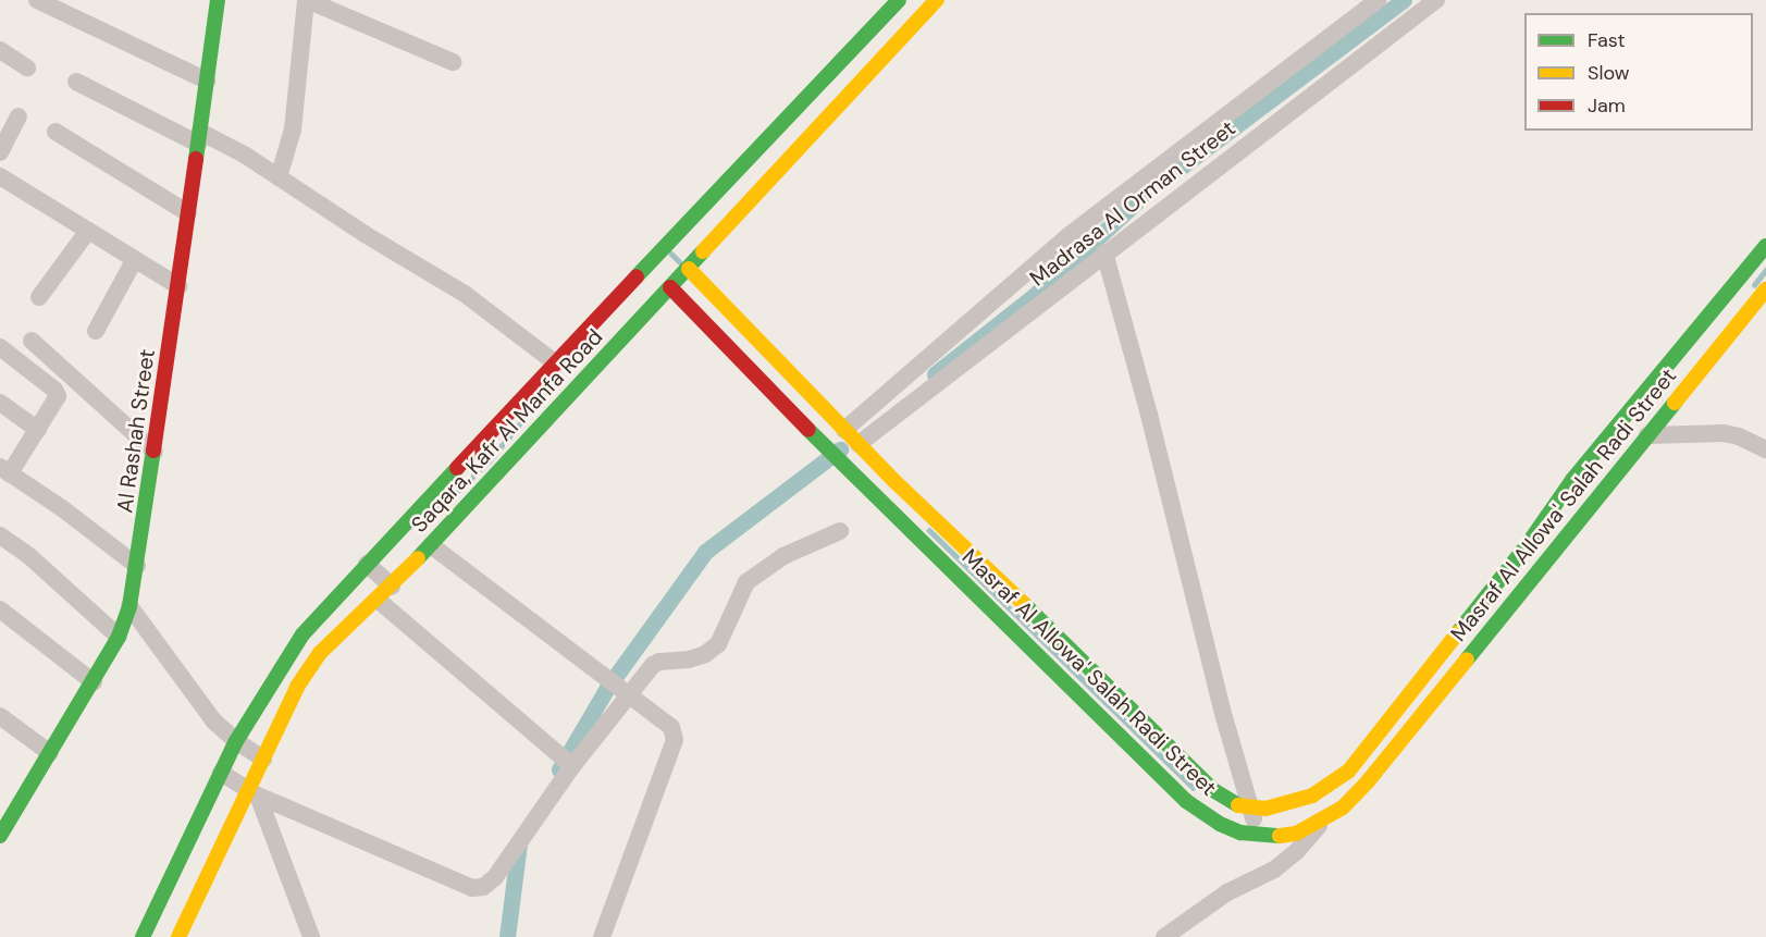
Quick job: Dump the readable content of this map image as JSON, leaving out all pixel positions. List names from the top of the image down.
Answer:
{
  "streets": {
    "street": [
      "Madrasa Al Orman Street",
      "Al Rashah Street",
      "Saqara, Kafr Al Manfa Road",
      "Masraf Al Allowa' Salah Radi Street"
    ]
  },
  "crossings": [
    ["Madrasa Al Orman Street", "Masraf Al Allowa' Salah Radi Street"],
    ["Saqara, Kafr Al Manfa Road", "Masraf Al Allowa' Salah Radi Street"]
  ],
  "legend": ["Fast", "Slow", "Jam"]
}
